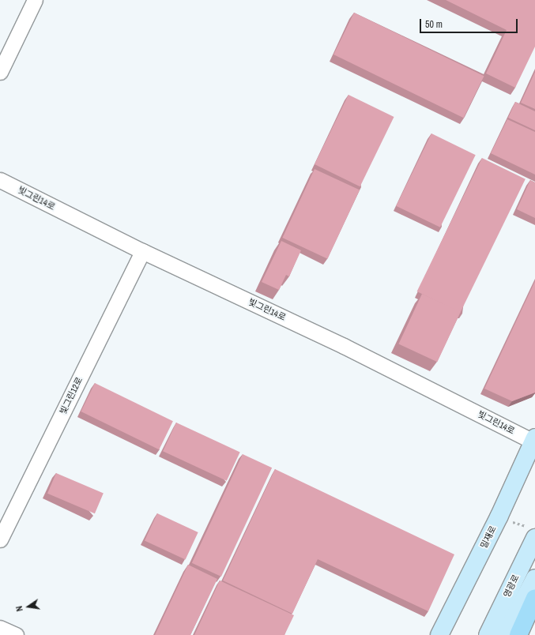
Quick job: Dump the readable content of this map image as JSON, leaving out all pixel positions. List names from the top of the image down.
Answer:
{
  "streets": {
    "main road": ["밀재로", "영광로"],
    "street": ["빛그린14로", "빛그린12로"]
  },
  "crossings": [
    ["빛그린14로", "빛그린12로"],
    ["빛그린14로", "밀재로"]
  ],
  "scale_bar": "50 m",
  "north": "left"
}
